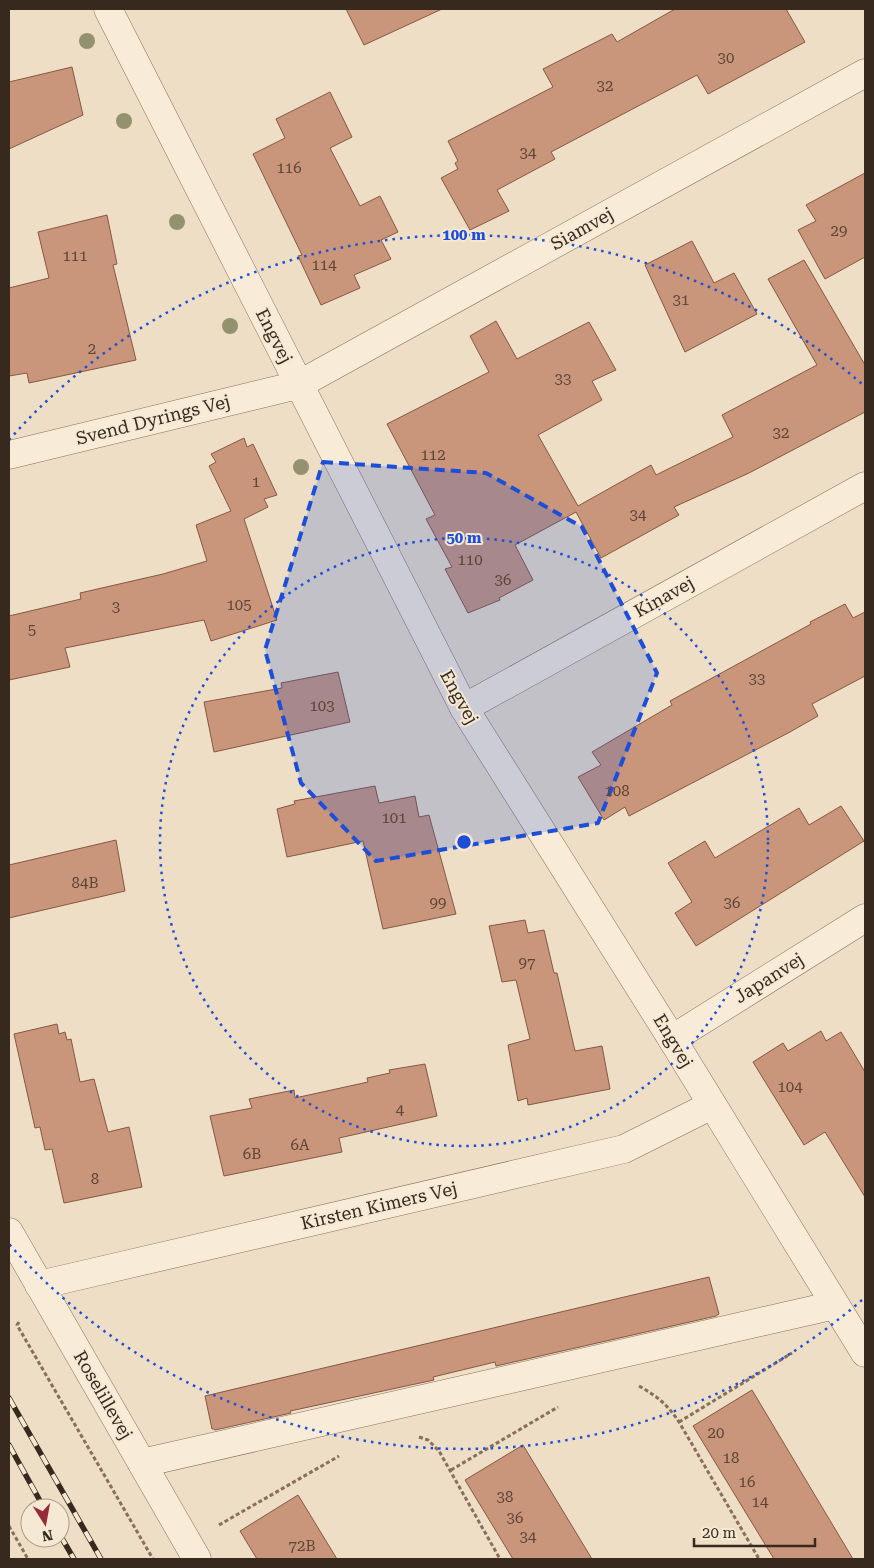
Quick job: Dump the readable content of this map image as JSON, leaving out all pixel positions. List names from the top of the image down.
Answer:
{
  "streets": {
    "street": [
      "Siamvej",
      "Engvej",
      "Svend Dyrings Vej",
      "Kinavej",
      "Japanvej",
      "Kirsten Kimers Vej",
      "Roselillevej"
    ]
  },
  "crossings": [
    ["Siamvej", "Engvej"],
    ["Siamvej", "Svend Dyrings Vej"],
    ["Engvej", "Svend Dyrings Vej"],
    ["Engvej", "Kinavej"],
    ["Engvej", "Japanvej"],
    ["Engvej", "Kirsten Kimers Vej"],
    ["Kirsten Kimers Vej", "Roselillevej"]
  ],
  "house_numbers": [
    "30",
    "32",
    "34",
    "116",
    "29",
    "111",
    "114",
    "31",
    "2",
    "33",
    "32",
    "112",
    "1",
    "34",
    "110",
    "36",
    "105",
    "3",
    "5",
    "33",
    "103",
    "108",
    "101",
    "84B",
    "99",
    "36",
    "97",
    "104",
    "4",
    "6A",
    "6B",
    "8",
    "20",
    "18",
    "16",
    "38",
    "14",
    "36",
    "34",
    "72B"
  ],
  "scale_bar": "20 m",
  "north": "bottom",
  "rings": ["100 m", "50 m"]
}
